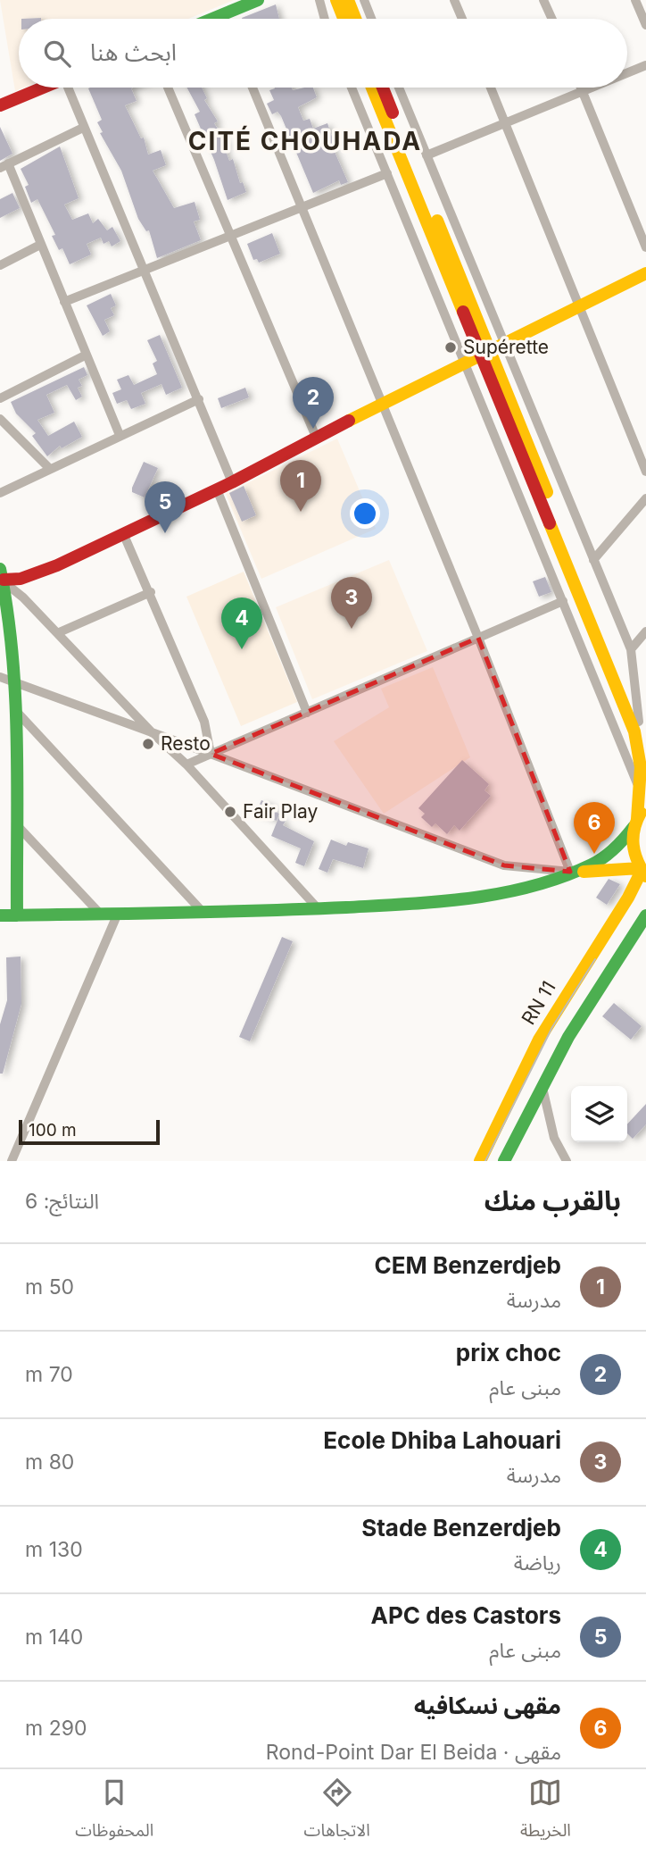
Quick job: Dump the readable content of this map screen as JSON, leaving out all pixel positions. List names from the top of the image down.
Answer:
{
  "streets": {
    "main road": ["RN 11"]
  },
  "districts": ["CITÉ CHOUHADA"],
  "places": ["Supérette", "Resto", "Fair Play"],
  "scale_bar": "100 m",
  "page": {
    "search": "ابحث هنا",
    "pins": [
      "2",
      "1",
      "5",
      "3",
      "4",
      "6"
    ],
    "scale": "100 m",
    "heading": ["بالقرب منك", "النتائج: 6"],
    "list": [
      {
        "mark": "1",
        "name": "CEM Benzerdjeb",
        "note": "مدرسة",
        "value": "50 m"
      },
      {
        "mark": "2",
        "name": "prix choc",
        "note": "مبنى عام",
        "value": "70 m"
      },
      {
        "mark": "3",
        "name": "Ecole Dhiba Lahouari",
        "note": "مدرسة",
        "value": "80 m"
      },
      {
        "mark": "4",
        "name": "Stade Benzerdjeb",
        "note": "رياضة",
        "value": "130 m"
      },
      {
        "mark": "5",
        "name": "APC des Castors",
        "note": "مبنى عام",
        "value": "140 m"
      },
      {
        "mark": "6",
        "name": "مقهى نسكافيه",
        "note": "مقهى · Rond-Point Dar El Beida",
        "value": "290 m"
      }
    ],
    "nav": ["الخريطة", "الاتجاهات", "المحفوظات"]
  }
}
